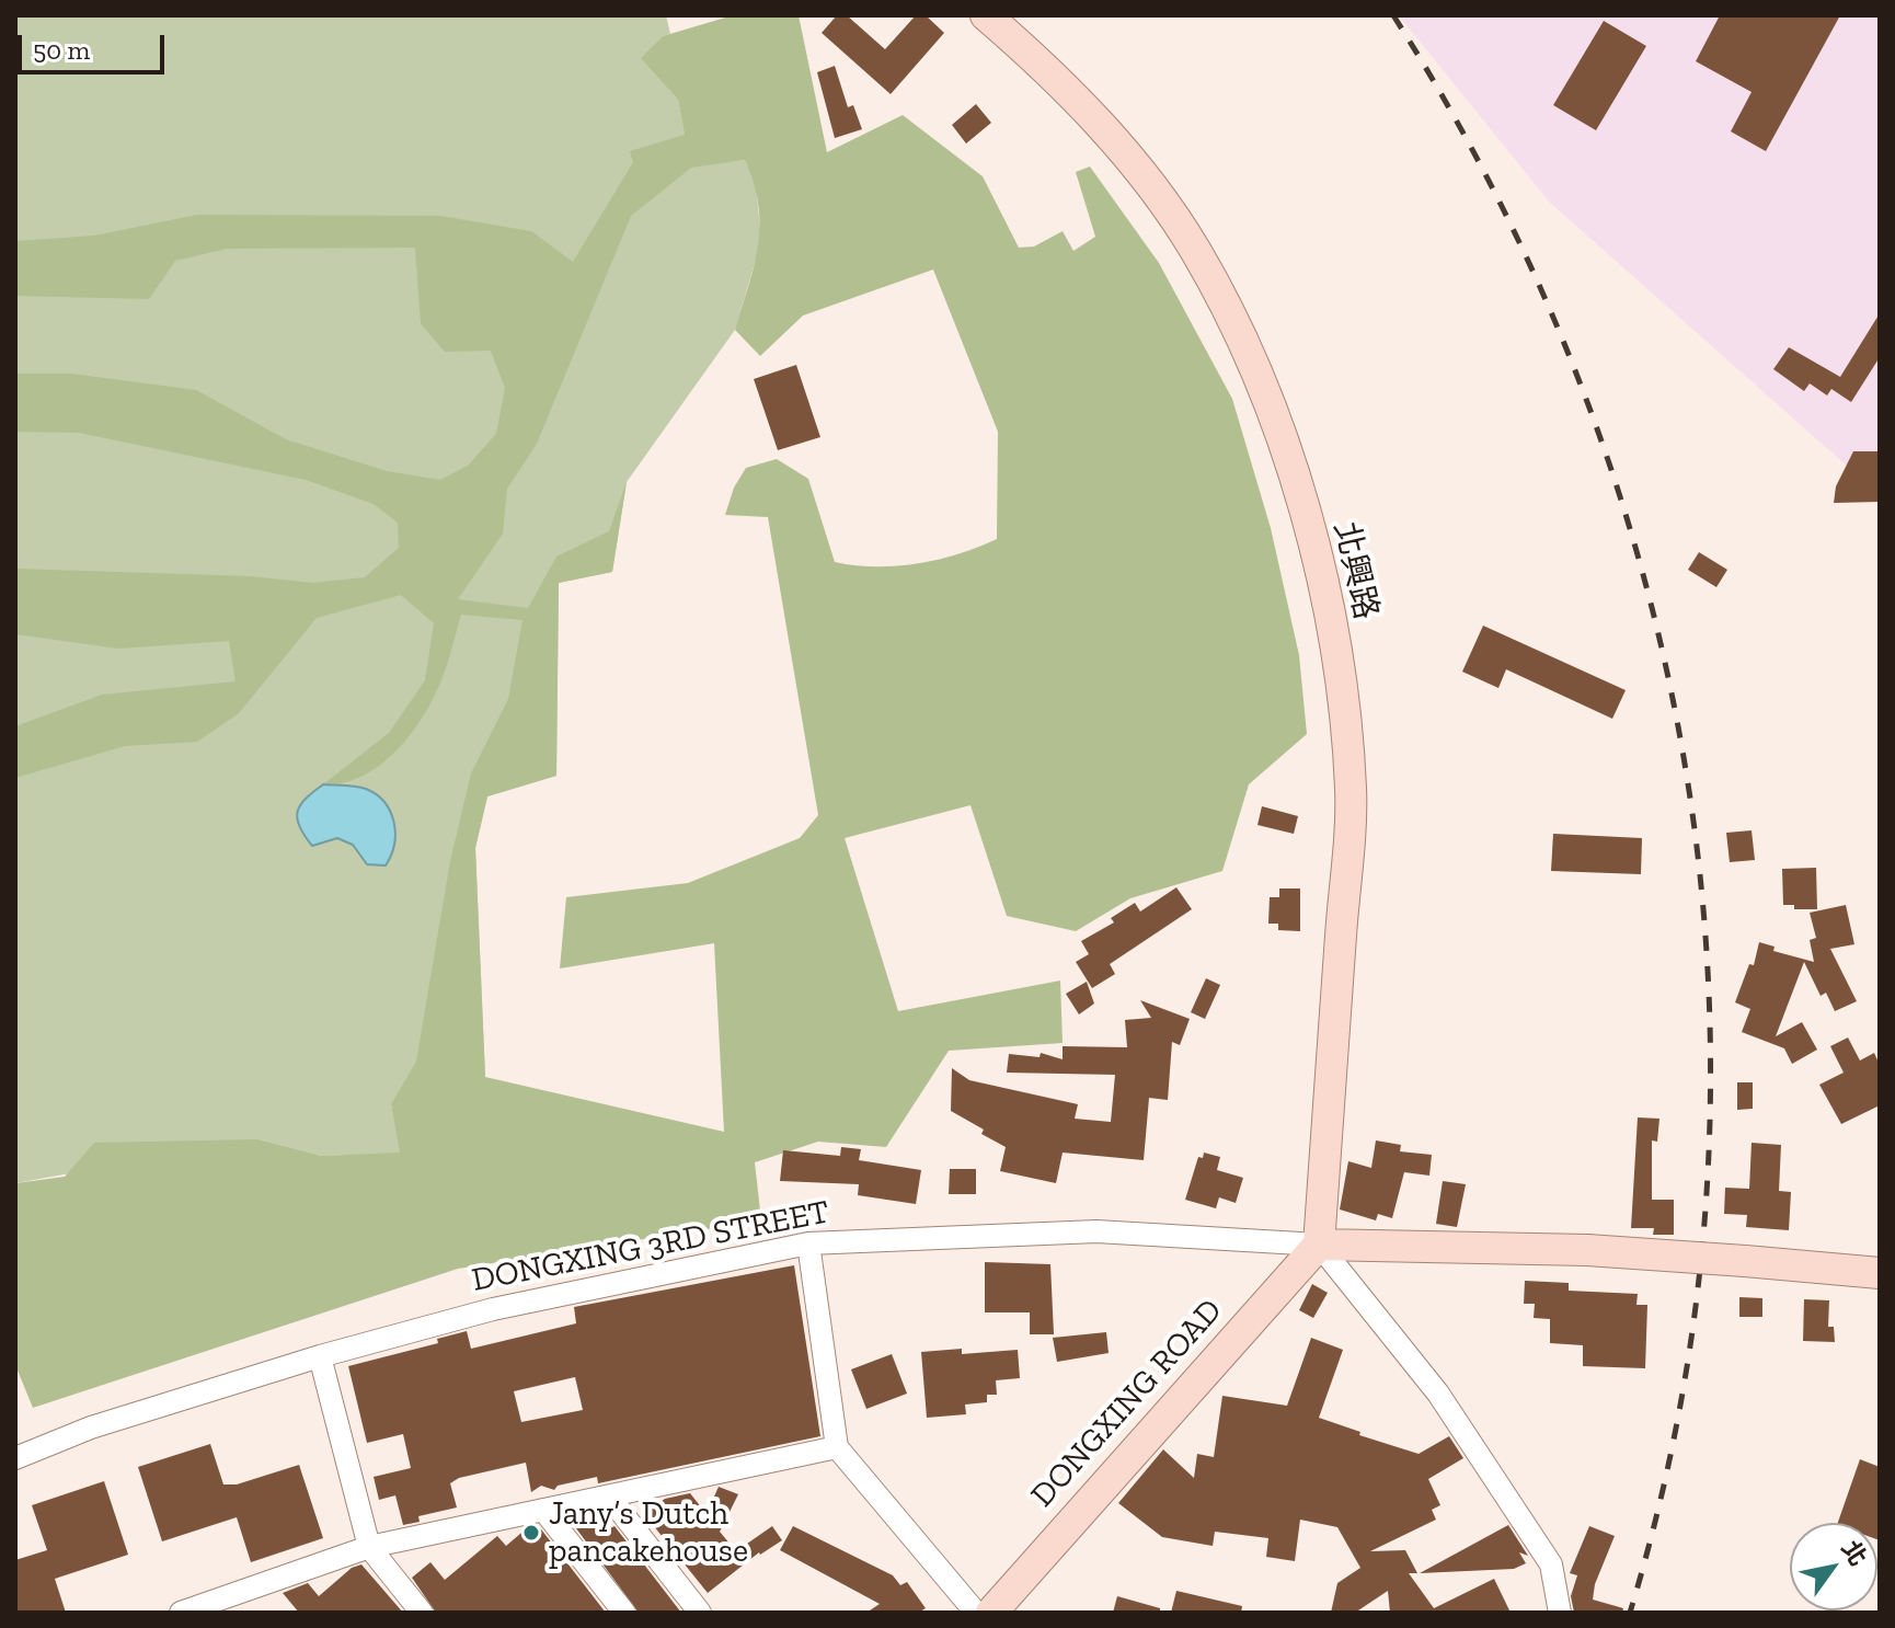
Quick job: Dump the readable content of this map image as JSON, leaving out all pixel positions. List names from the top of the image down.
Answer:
{
  "streets": {
    "street": ["北興路", "DONGXING 3RD STREET", "DONGXING ROAD"]
  },
  "crossings": [
    ["北興路", "DONGXING 3RD STREET"],
    ["北興路", "DONGXING ROAD"],
    ["DONGXING 3RD STREET", "DONGXING ROAD"]
  ],
  "places": ["Jany’s Dutch pancakehouse"],
  "scale_bar": "50 m",
  "north": "top right"
}
